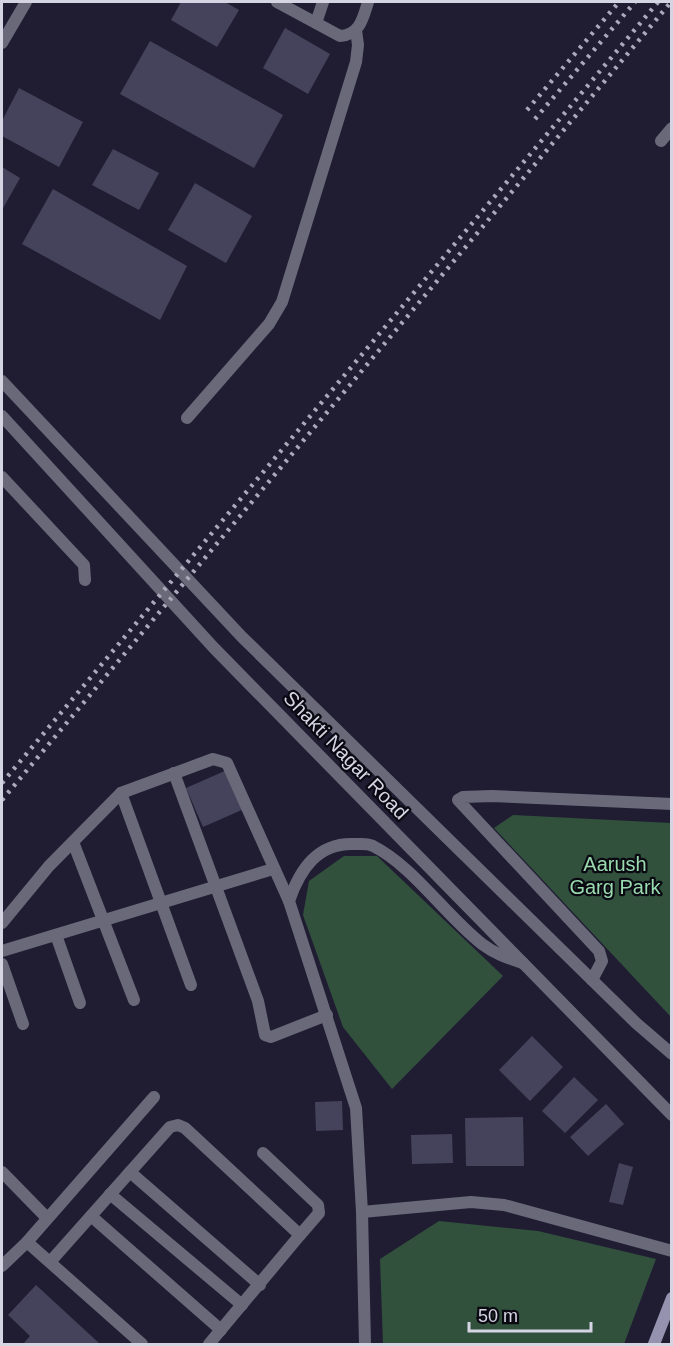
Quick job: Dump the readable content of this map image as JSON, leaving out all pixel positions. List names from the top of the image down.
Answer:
{
  "streets": {
    "street": ["Shakti Nagar Road"]
  },
  "parks": ["Aarush Garg Park"],
  "scale_bar": "50 m"
}
